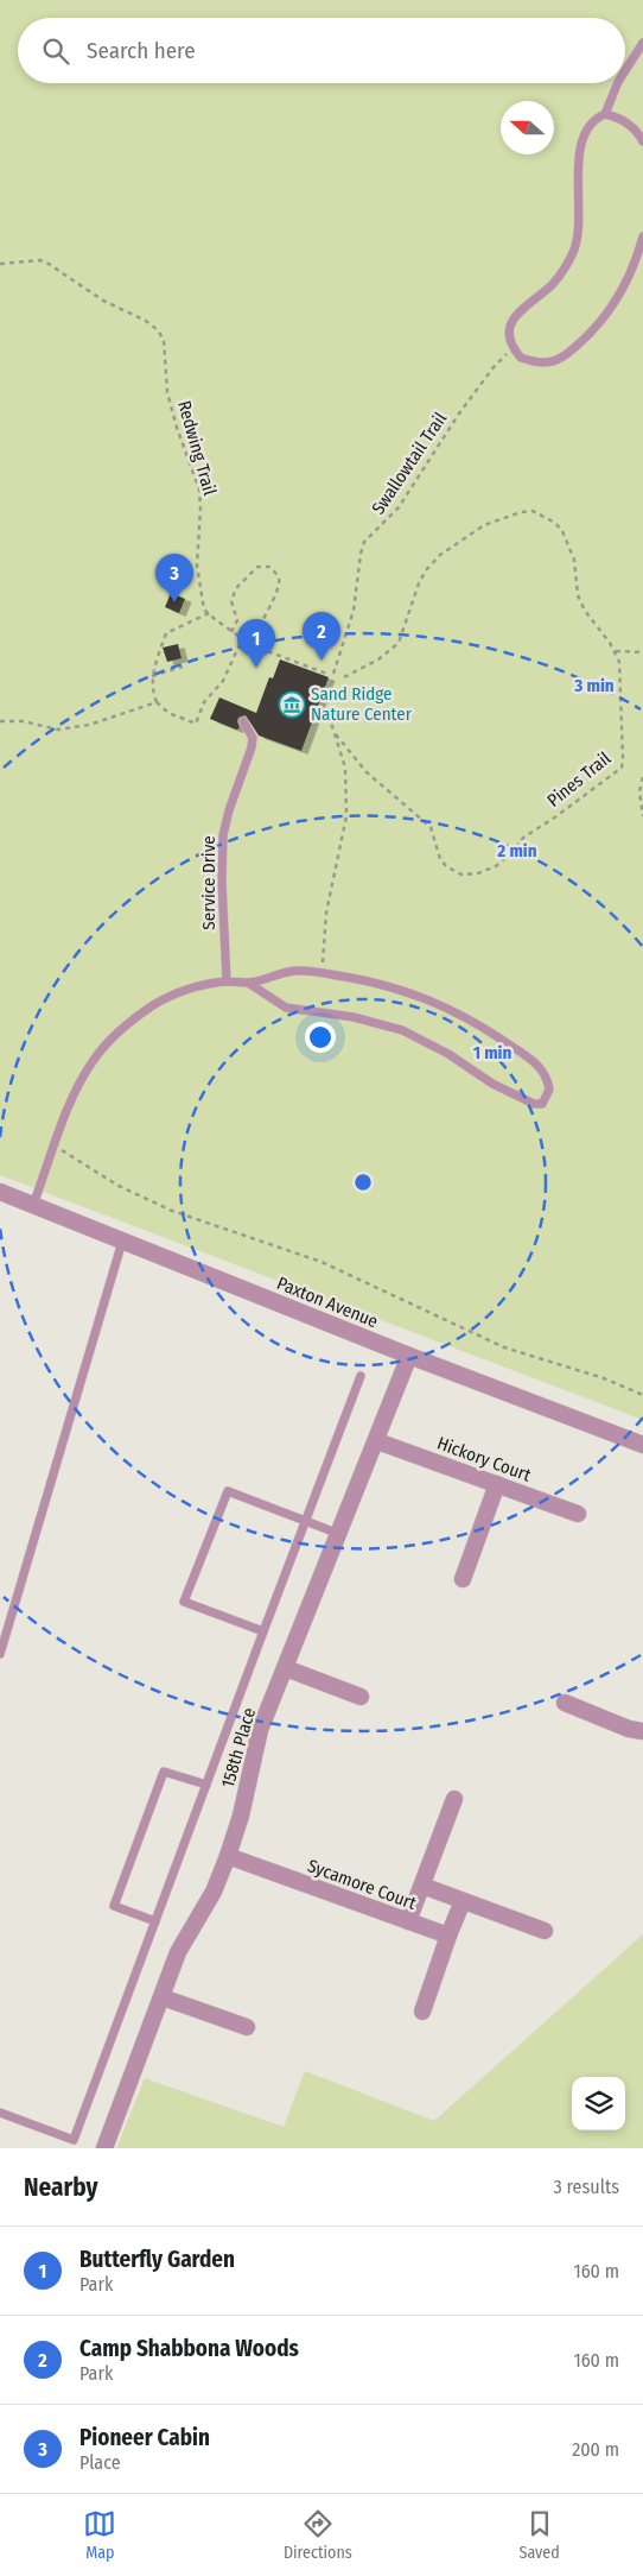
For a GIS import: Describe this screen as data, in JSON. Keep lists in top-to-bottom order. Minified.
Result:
{"streets":{"street":["Paxton Avenue","Hickory Court","158th Place","Sycamore Court"],"lane":["Service Drive"],"path":["Redwing Trail","Swallowtail Trail","Pines Trail"]},"crossings":[["Paxton Avenue","158th Place"],["Hickory Court","158th Place"],["158th Place","Sycamore Court"]],"places":{"museum":["Sand Ridge Nature Center"]},"north":"left","page":{"search":"Search here","pins":["3","2","1"],"heading":["Nearby","3 results"],"list":[{"mark":"1","name":"Butterfly Garden","note":"Park","value":"160 m"},{"mark":"2","name":"Camp Shabbona Woods","note":"Park","value":"160 m"},{"mark":"3","name":"Pioneer Cabin","note":"Place","value":"200 m"}],"nav":["Map","Directions","Saved"]},"rings":["3 min","2 min","1 min"]}
